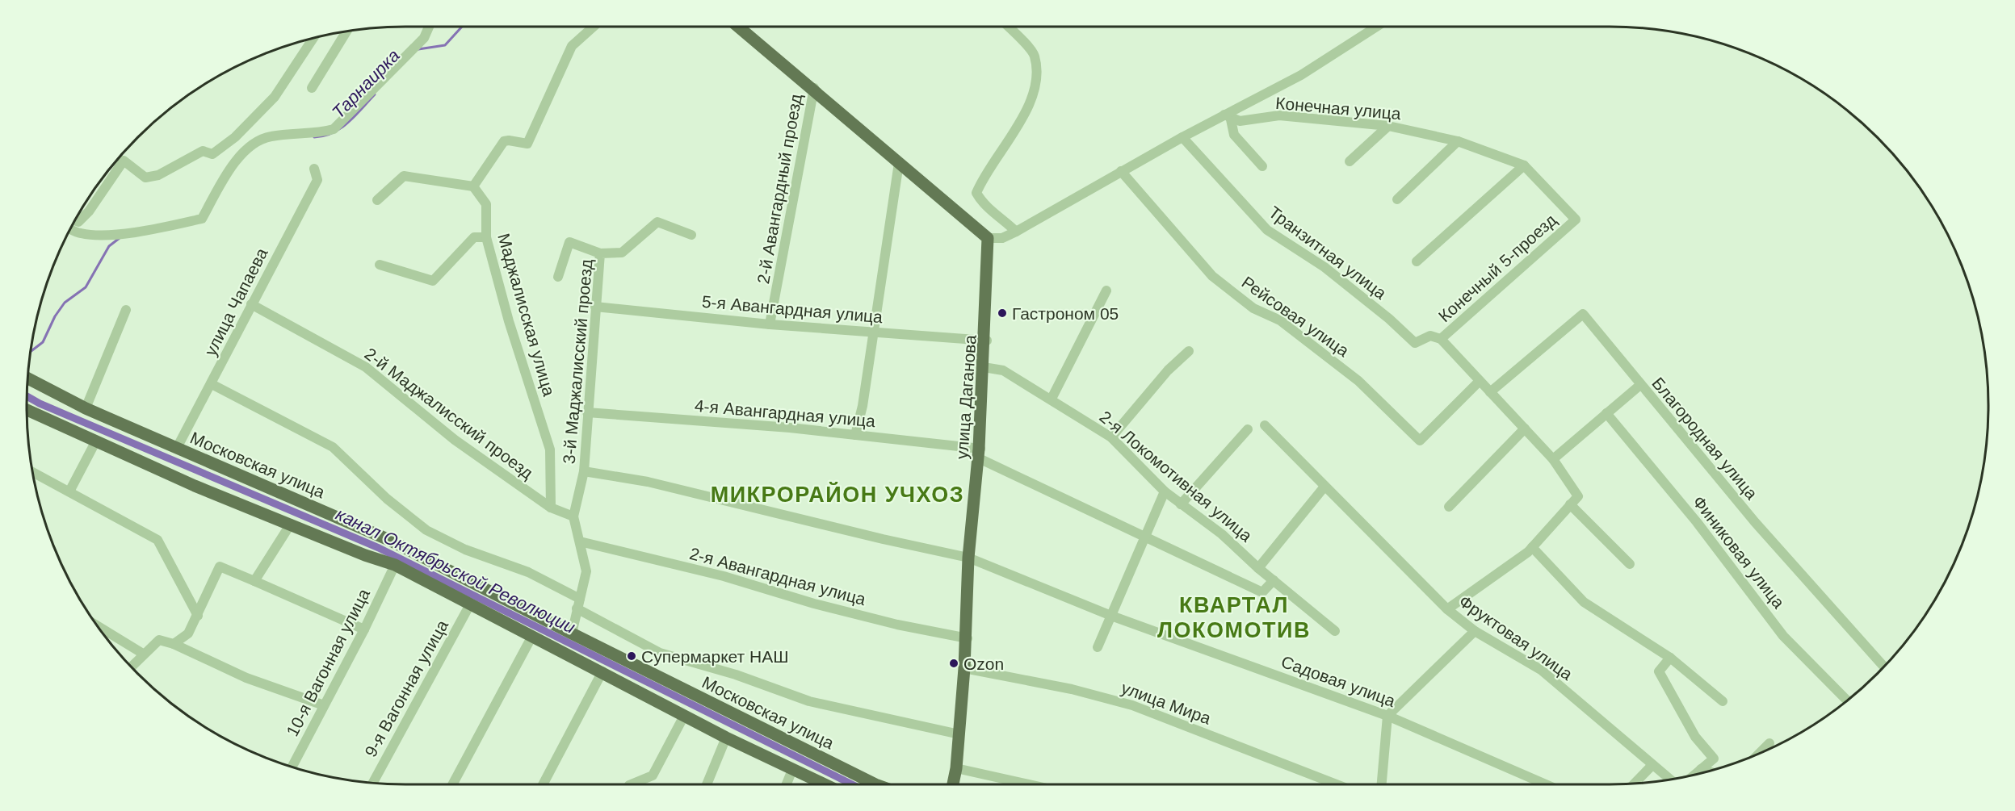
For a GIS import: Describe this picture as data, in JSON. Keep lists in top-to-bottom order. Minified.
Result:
{"streets":{"main road":["улица Даганова","Московская улица"],"street":["Конечная улица","2-й Авангардный проезд","Транзитная улица","Конечный 5-проезд","улица Чапаева","5-я Авангардная улица","Маджалисская улица","Рейсовая улица","3-й Маджалисский проезд","2-й Маджалисский проезд","4-я Авангардная улица","Благородная улица","2-я Локомотивная улица","Финиковая улица","2-я Авангардная улица","Фруктовая улица","10-я Вагонная улица","Садовая улица","9-я Вагонная улица","улица Мира"]},"crossings":[["Конечная улица","Транзитная улица"],["Конечная улица","Конечный 5-проезд"],["Конечная улица","Рейсовая улица"],["Конечная улица","улица Даганова"],["2-й Авангардный проезд","5-я Авангардная улица"],["Транзитная улица","Конечный 5-проезд"],["улица Чапаева","2-й Маджалисский проезд"],["улица Чапаева","Московская улица"],["5-я Авангардная улица","3-й Маджалисский проезд"],["5-я Авангардная улица","улица Даганова"],["Маджалисская улица","2-й Маджалисский проезд"],["3-й Маджалисский проезд","2-й Маджалисский проезд"],["3-й Маджалисский проезд","4-я Авангардная улица"],["3-й Маджалисский проезд","Садовая улица"],["улица Даганова","4-я Авангардная улица"],["улица Даганова","2-я Локомотивная улица"],["улица Даганова","2-я Авангардная улица"],["улица Даганова","Садовая улица"],["улица Даганова","улица Мира"],["4-я Авангардная улица","2-я Локомотивная улица"]],"districts":["МИКРОРАЙОН УЧХОЗ","КВАРТАЛ ЛОКОМОТИВ"],"water":["Тарнаирка","канал Октябрьской Революции"],"places":["Гастроном 05","Супермаркет НАШ","Ozon"]}
